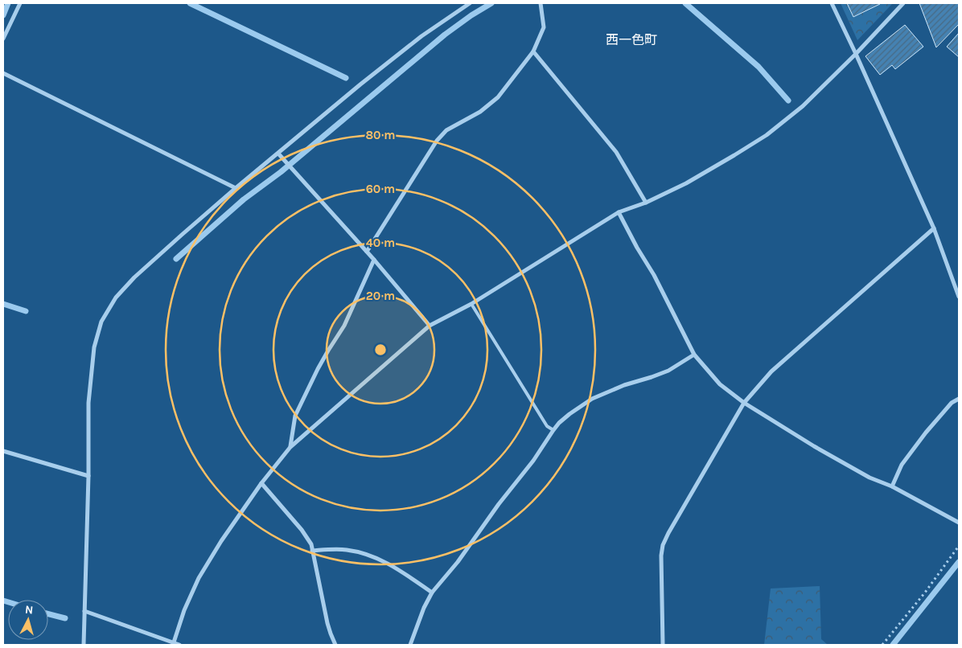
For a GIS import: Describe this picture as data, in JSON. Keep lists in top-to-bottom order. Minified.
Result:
{"districts":["西一色町"],"north":"top","rings":["80 m","60 m","40 m","20 m"]}
